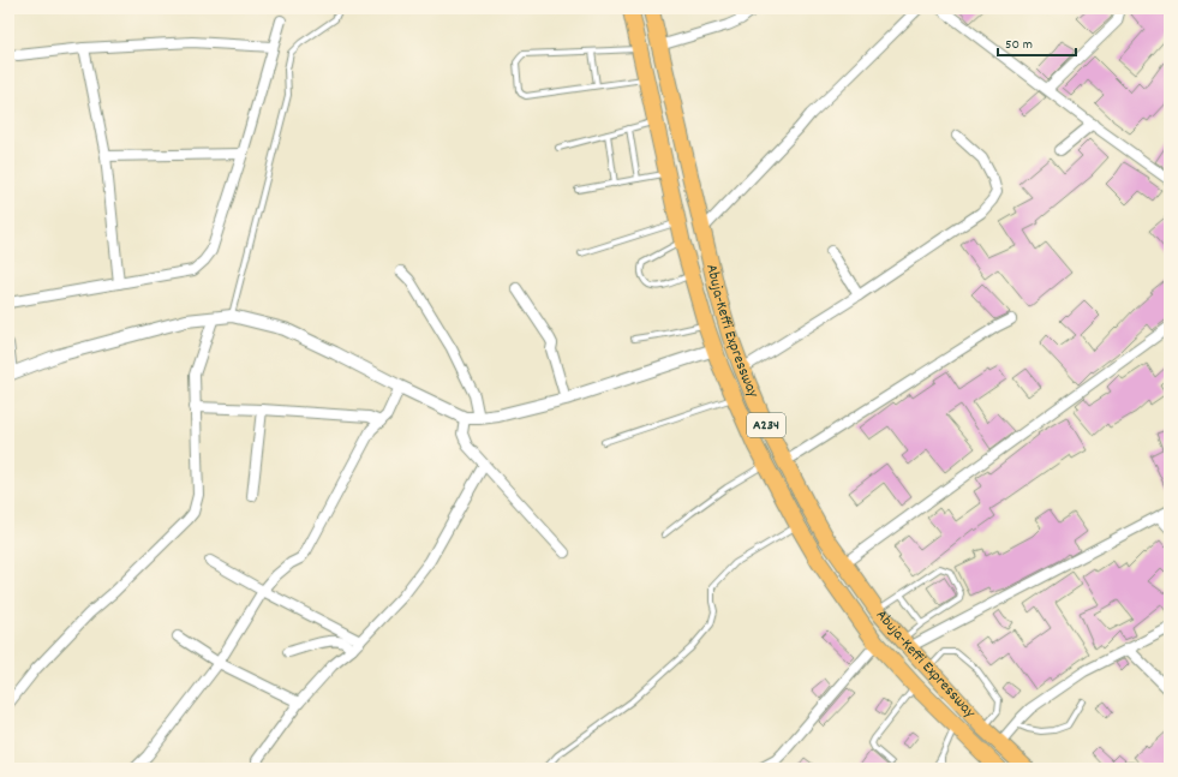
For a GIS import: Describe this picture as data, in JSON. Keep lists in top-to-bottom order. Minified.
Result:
{"streets":{"highway":["Abuja-Keffi Expressway","A234"]},"scale_bar":"50 m"}
